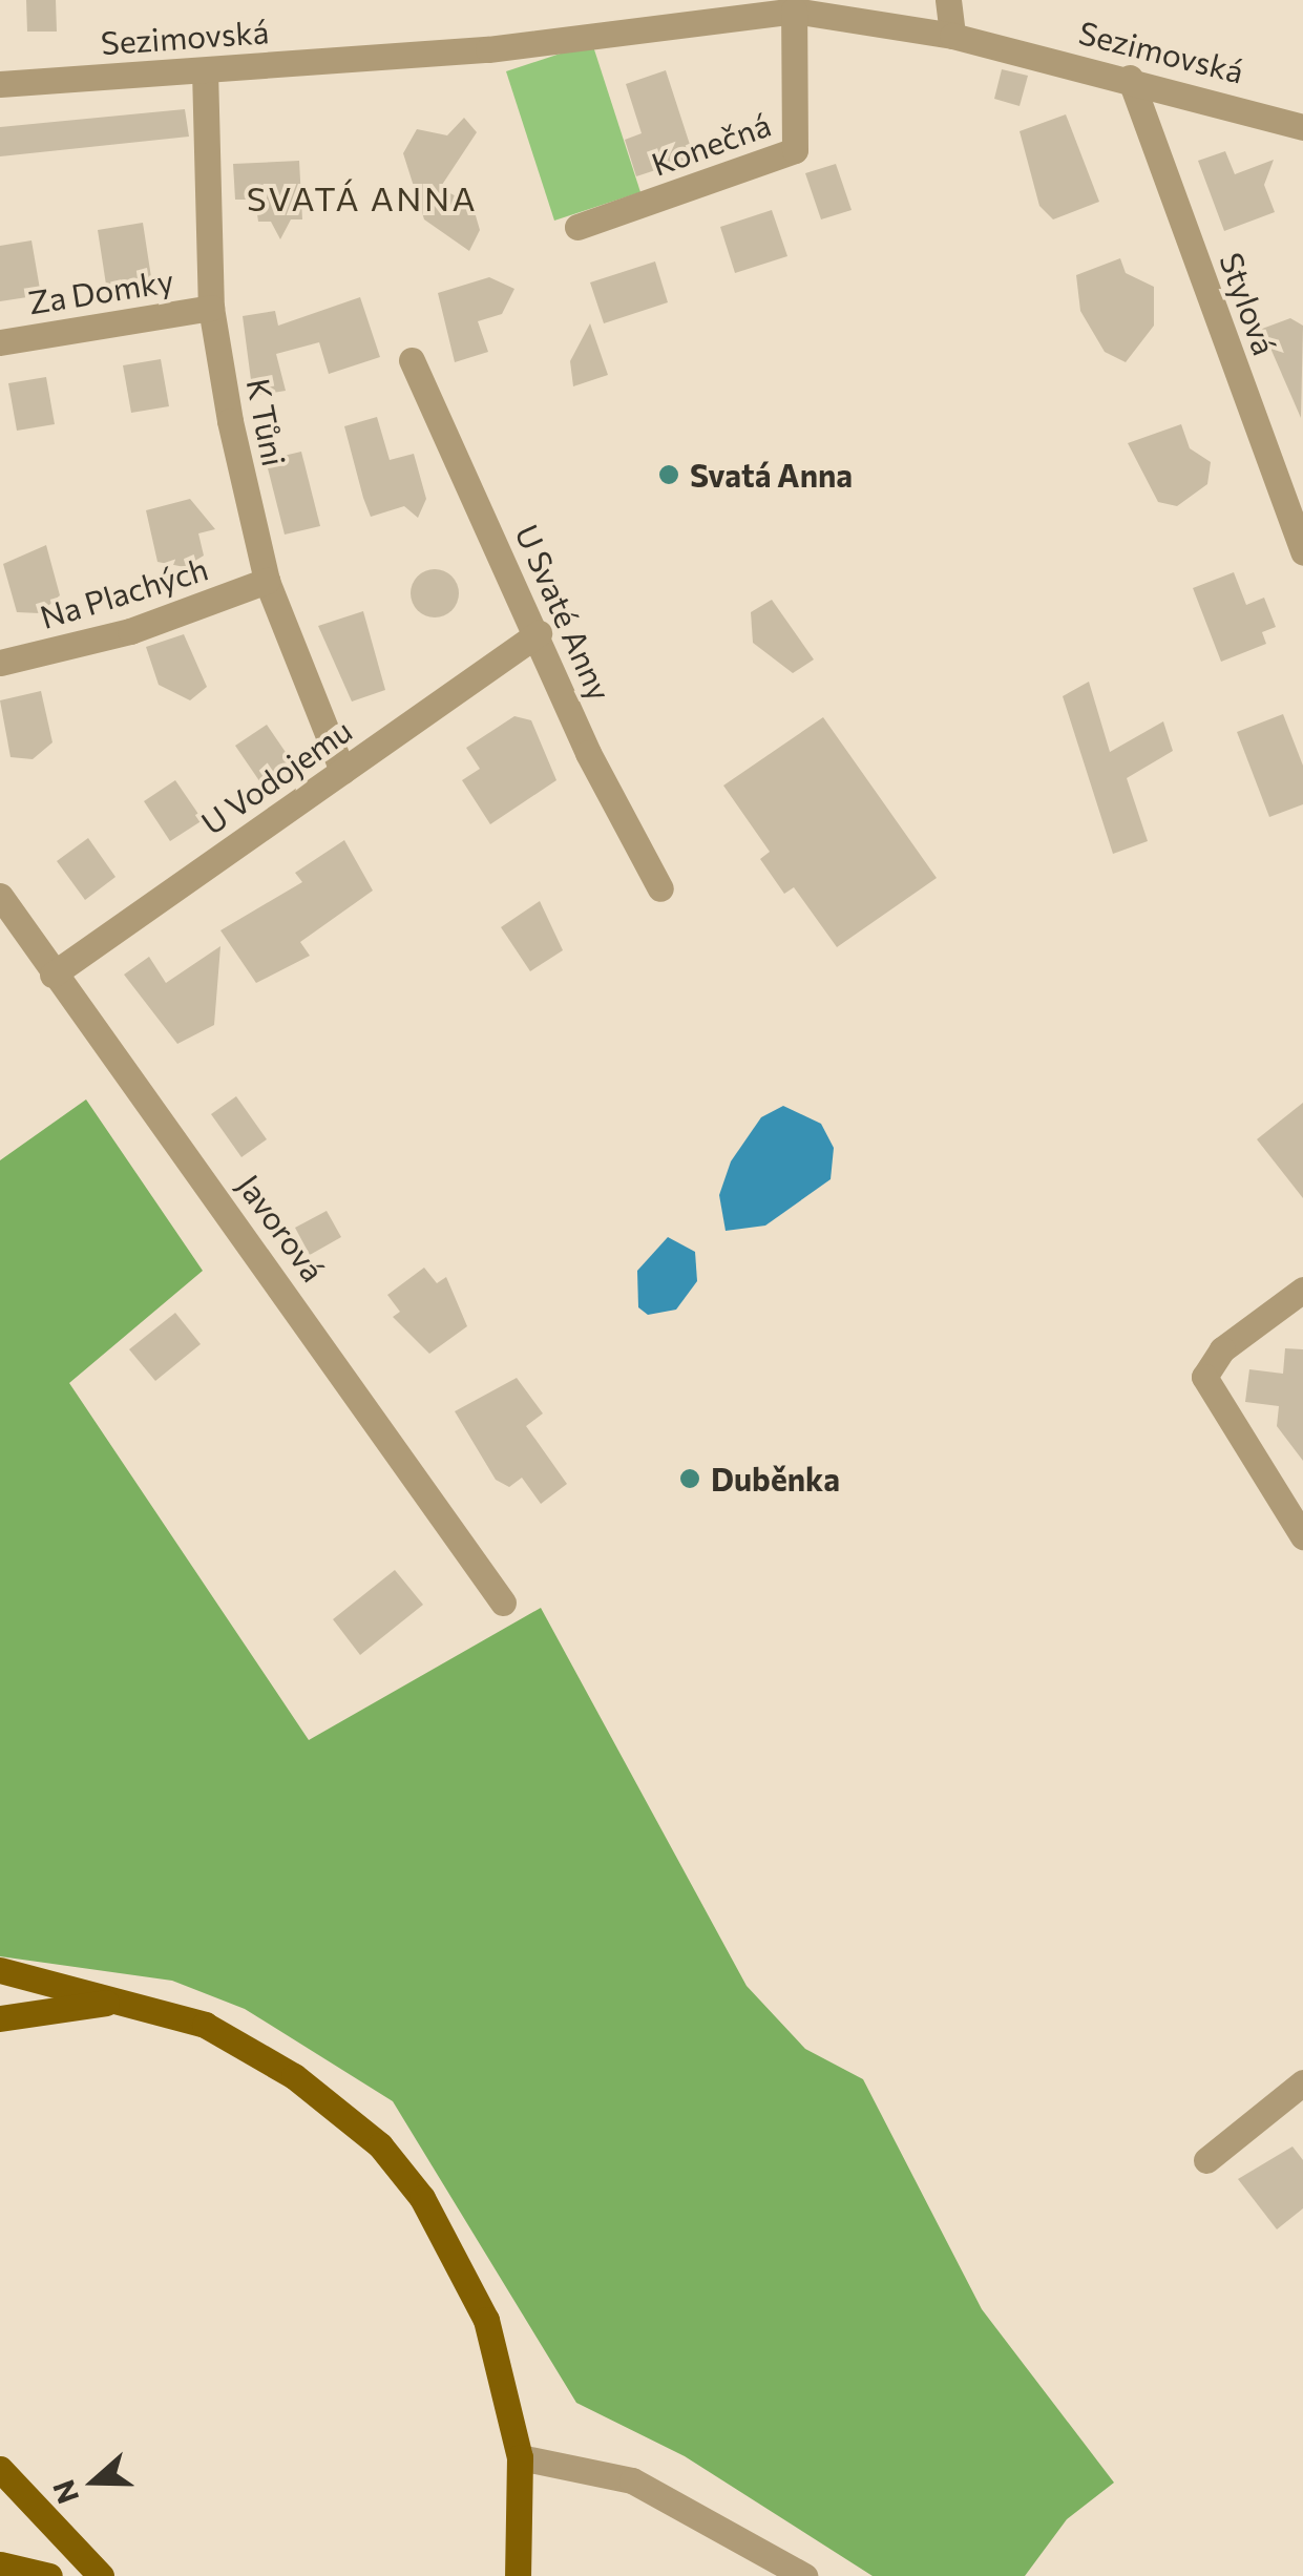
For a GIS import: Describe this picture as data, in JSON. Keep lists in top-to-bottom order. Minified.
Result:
{"streets":{"street":["Sezimovská","Konečná","Za Domky","Stylová","K Tůni","Na Plachých","U Svaté Anny","U Vodojemu","Javorová"]},"crossings":[["Sezimovská","Konečná"],["Sezimovská","Stylová"],["Sezimovská","K Tůni"],["Za Domky","K Tůni"],["K Tůni","Na Plachých"],["K Tůni","U Vodojemu"],["U Svaté Anny","U Vodojemu"],["U Vodojemu","Javorová"]],"districts":["SVATÁ ANNA"],"places":["Svatá Anna","Duběnka"],"north":"left"}
